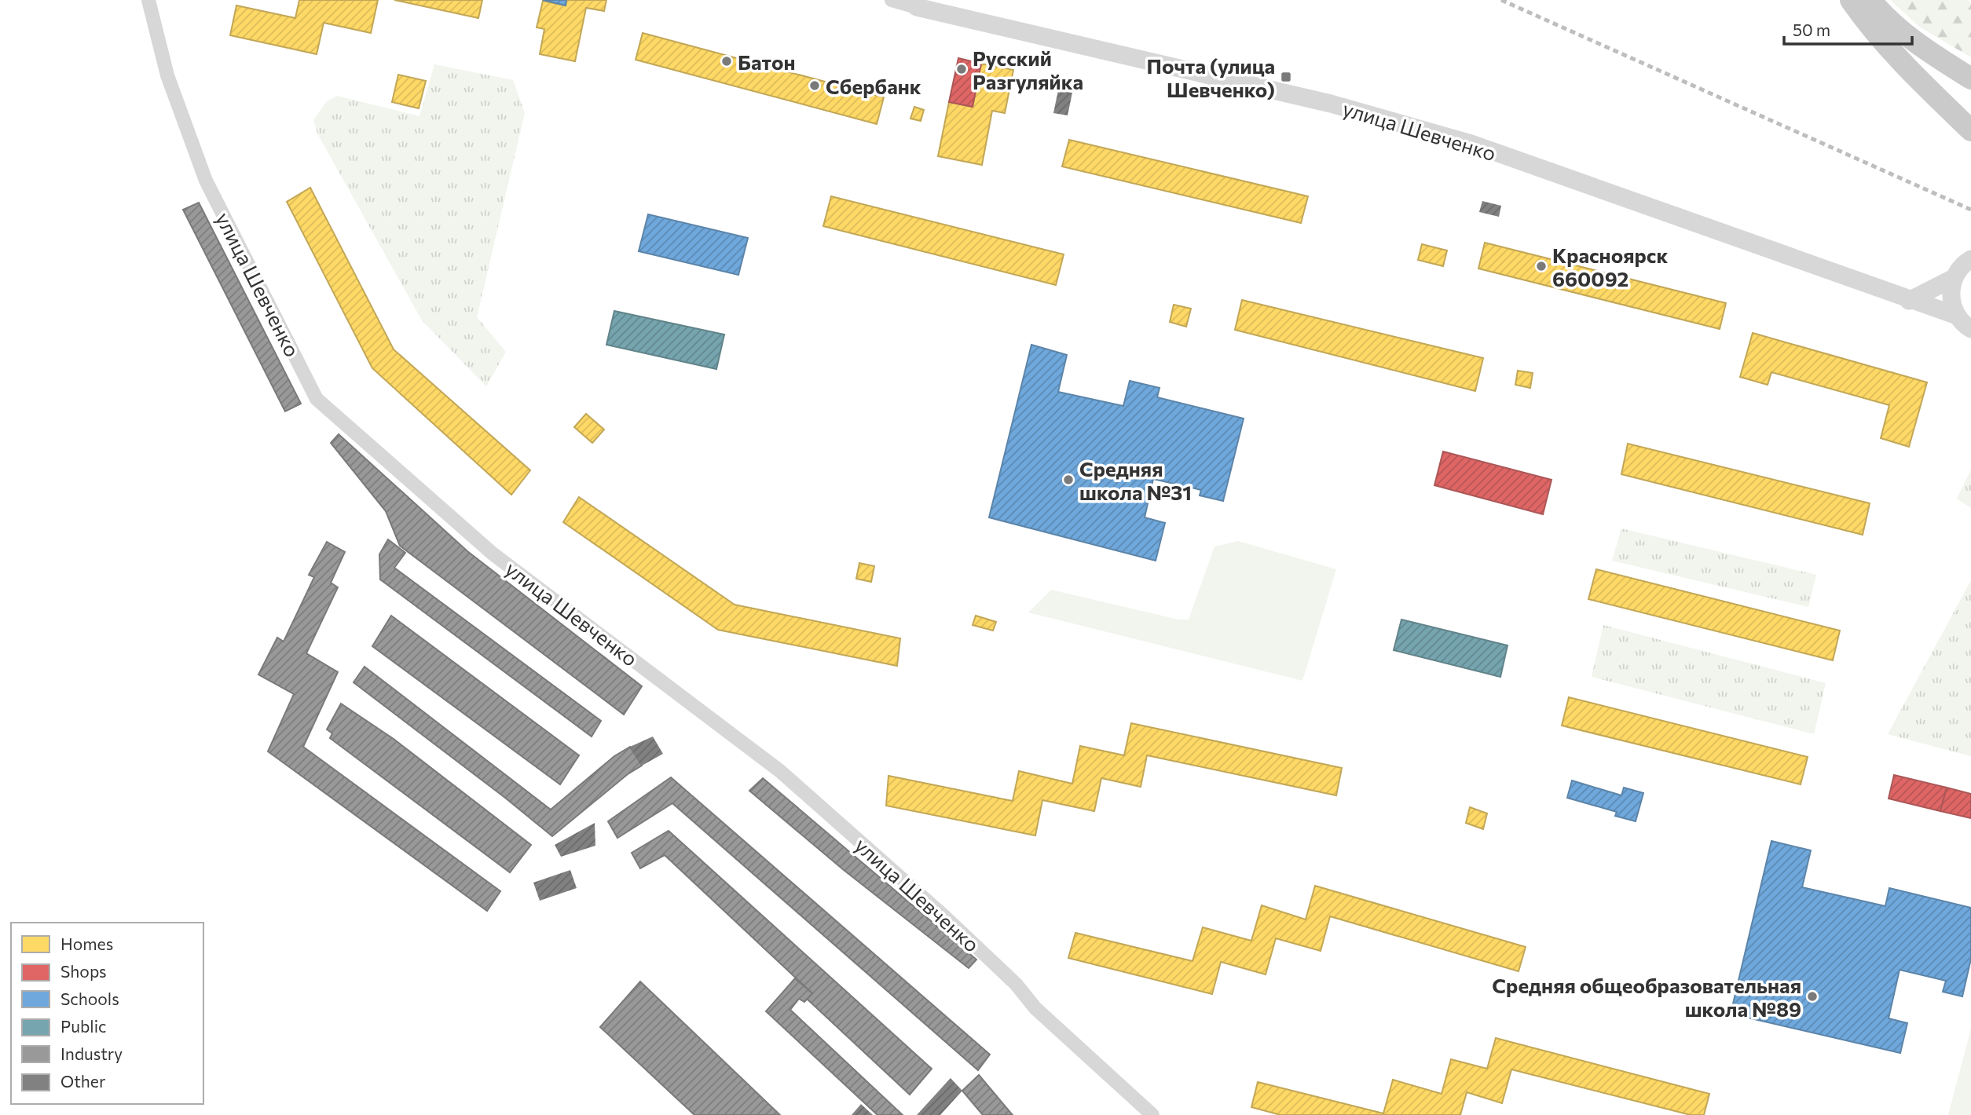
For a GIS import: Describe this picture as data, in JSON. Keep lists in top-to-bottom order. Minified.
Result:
{"streets":{"street":["улица Шевченко"]},"places":{"other":["Батон","Русский Разгуляйка","Сбербанк","Красноярск 660092","Средняя школа №31","Средняя общеобразовательная школа №89"],"transit":["Почта (улица Шевченко)"]},"legend":["Homes","Shops","Schools","Public","Industry","Other"],"scale_bar":"50 m"}
